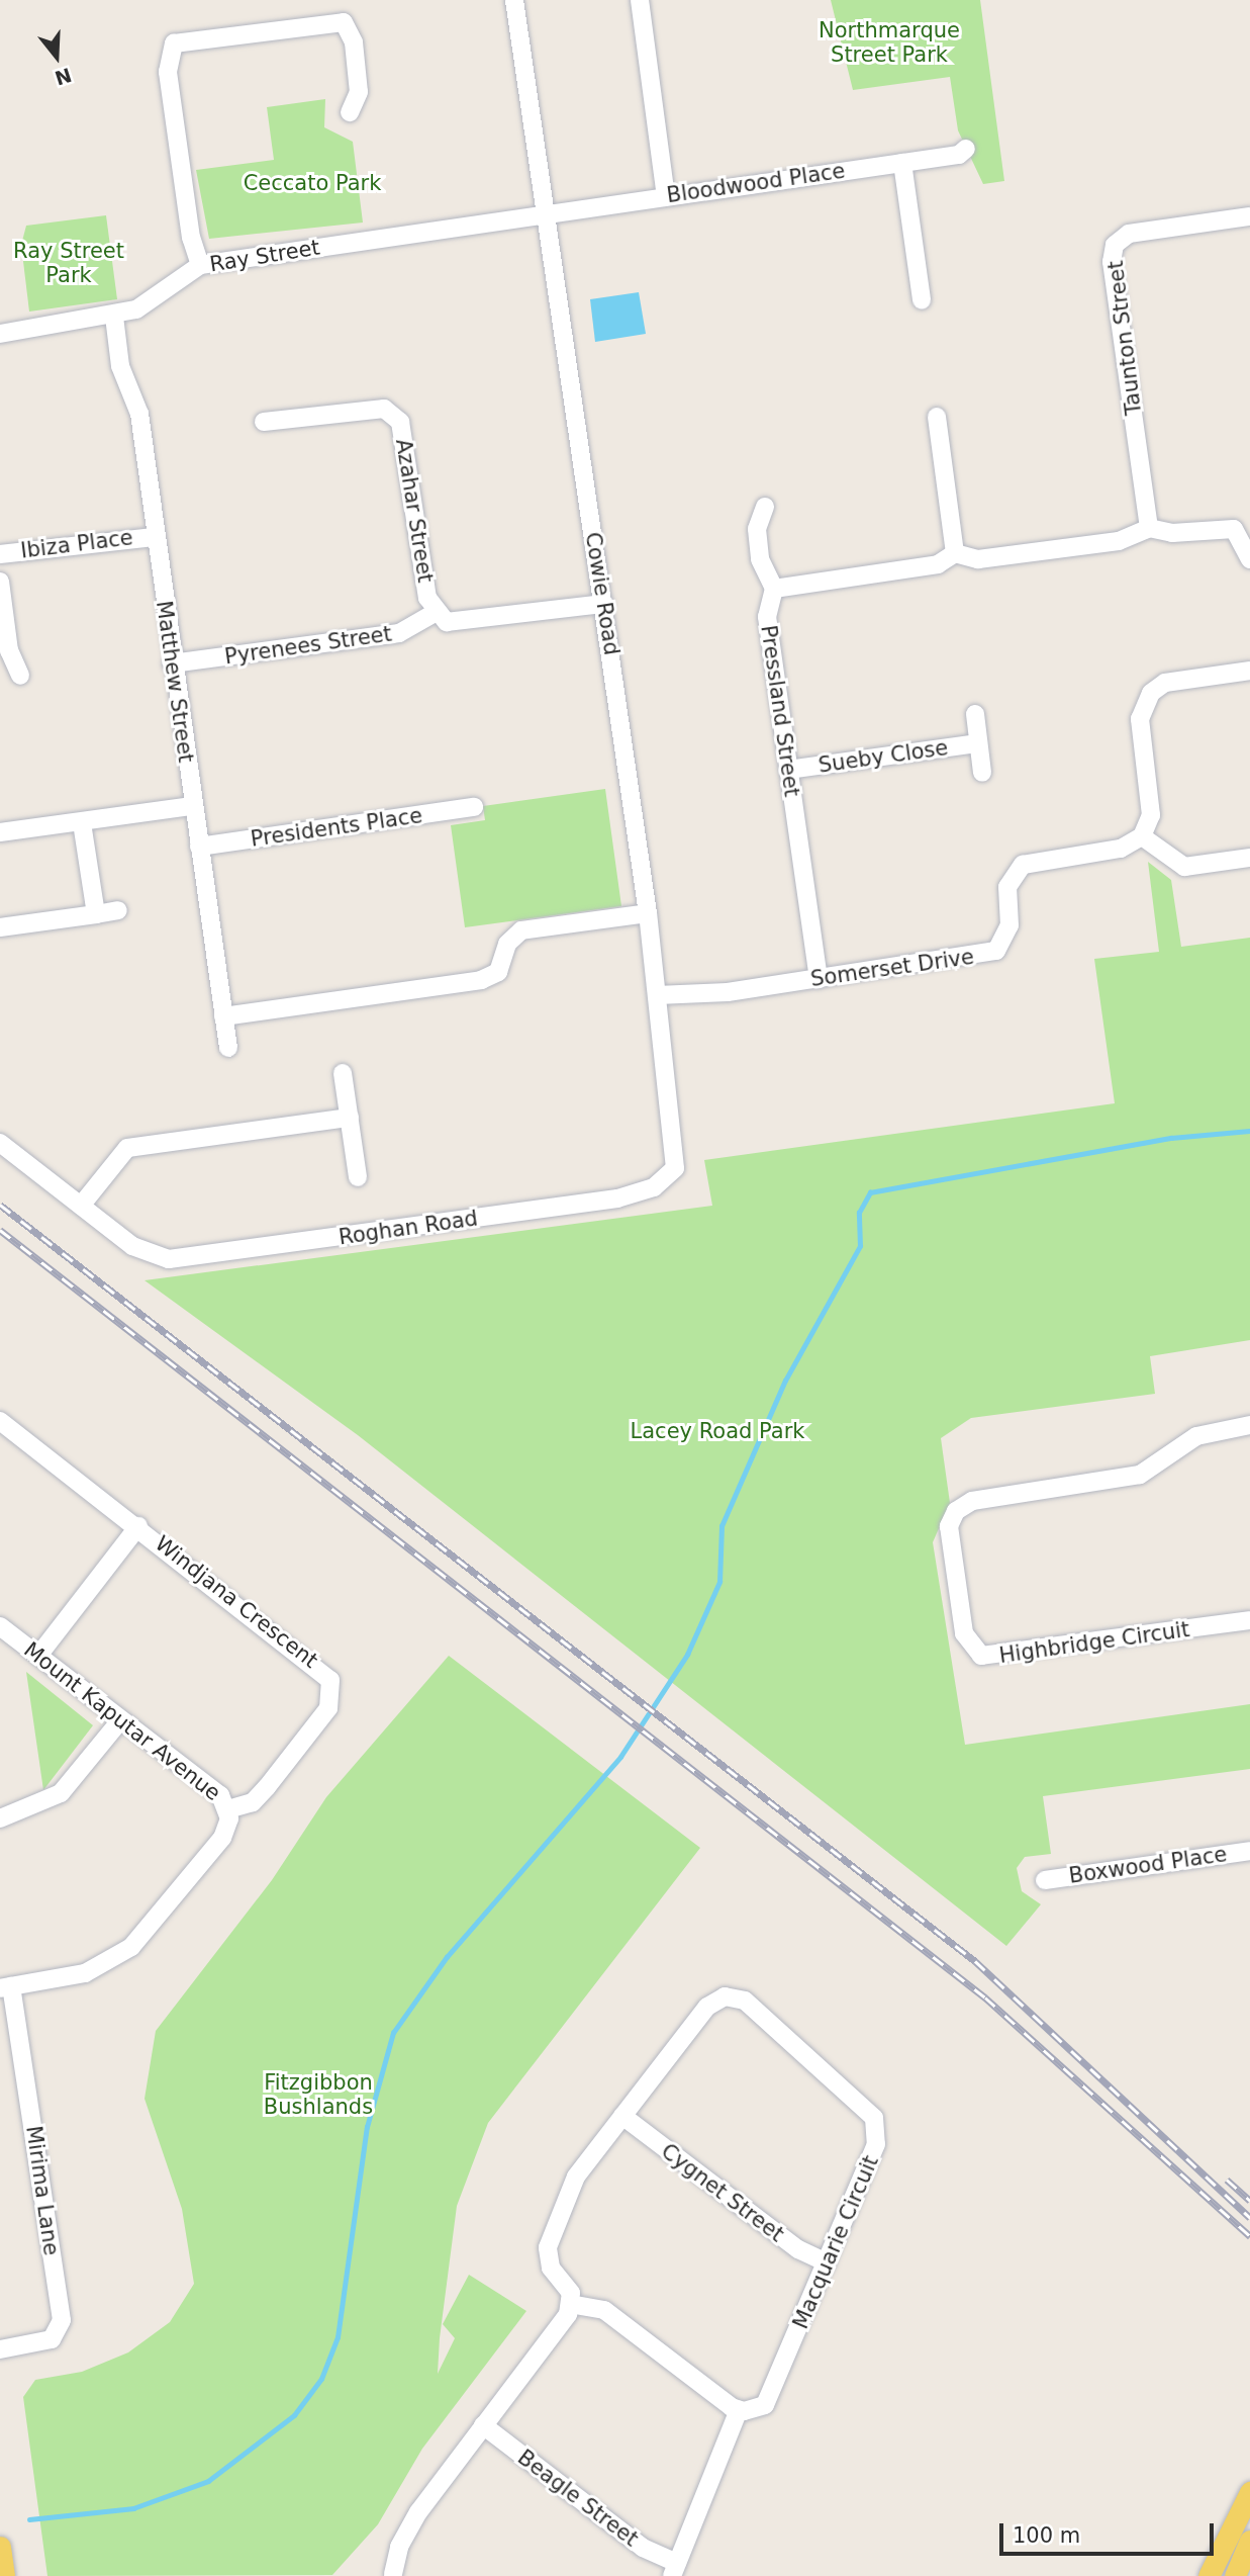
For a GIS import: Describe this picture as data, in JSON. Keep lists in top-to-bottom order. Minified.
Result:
{"streets":{"street":["Bloodwood Place","Ray Street","Taunton Street","Azahar Street","Ibiza Place","Cowie Road","Pyrenees Street","Matthew Street","Pressland Street","Sueby Close","Presidents Place","Somerset Drive","Roghan Road","Windjana Crescent","Highbridge Circuit","Mount Kaputar Avenue","Boxwood Place","Mirima Lane","Cygnet Street","Macquarie Circuit","Beagle Street"]},"crossings":[["Bloodwood Place","Ray Street"],["Bloodwood Place","Cowie Road"],["Ray Street","Cowie Road"],["Ray Street","Matthew Street"],["Azahar Street","Pyrenees Street"],["Ibiza Place","Matthew Street"],["Cowie Road","Somerset Drive"],["Cowie Road","Roghan Road"],["Pyrenees Street","Matthew Street"],["Matthew Street","Presidents Place"],["Pressland Street","Sueby Close"],["Pressland Street","Somerset Drive"],["Windjana Crescent","Mount Kaputar Avenue"],["Mount Kaputar Avenue","Mirima Lane"],["Cygnet Street","Macquarie Circuit"]],"parks":["Northmarque Street Park","Ceccato Park","Ray Street Park","Lacey Road Park","Fitzgibbon Bushlands"],"scale_bar":"100 m","north":"bottom"}
